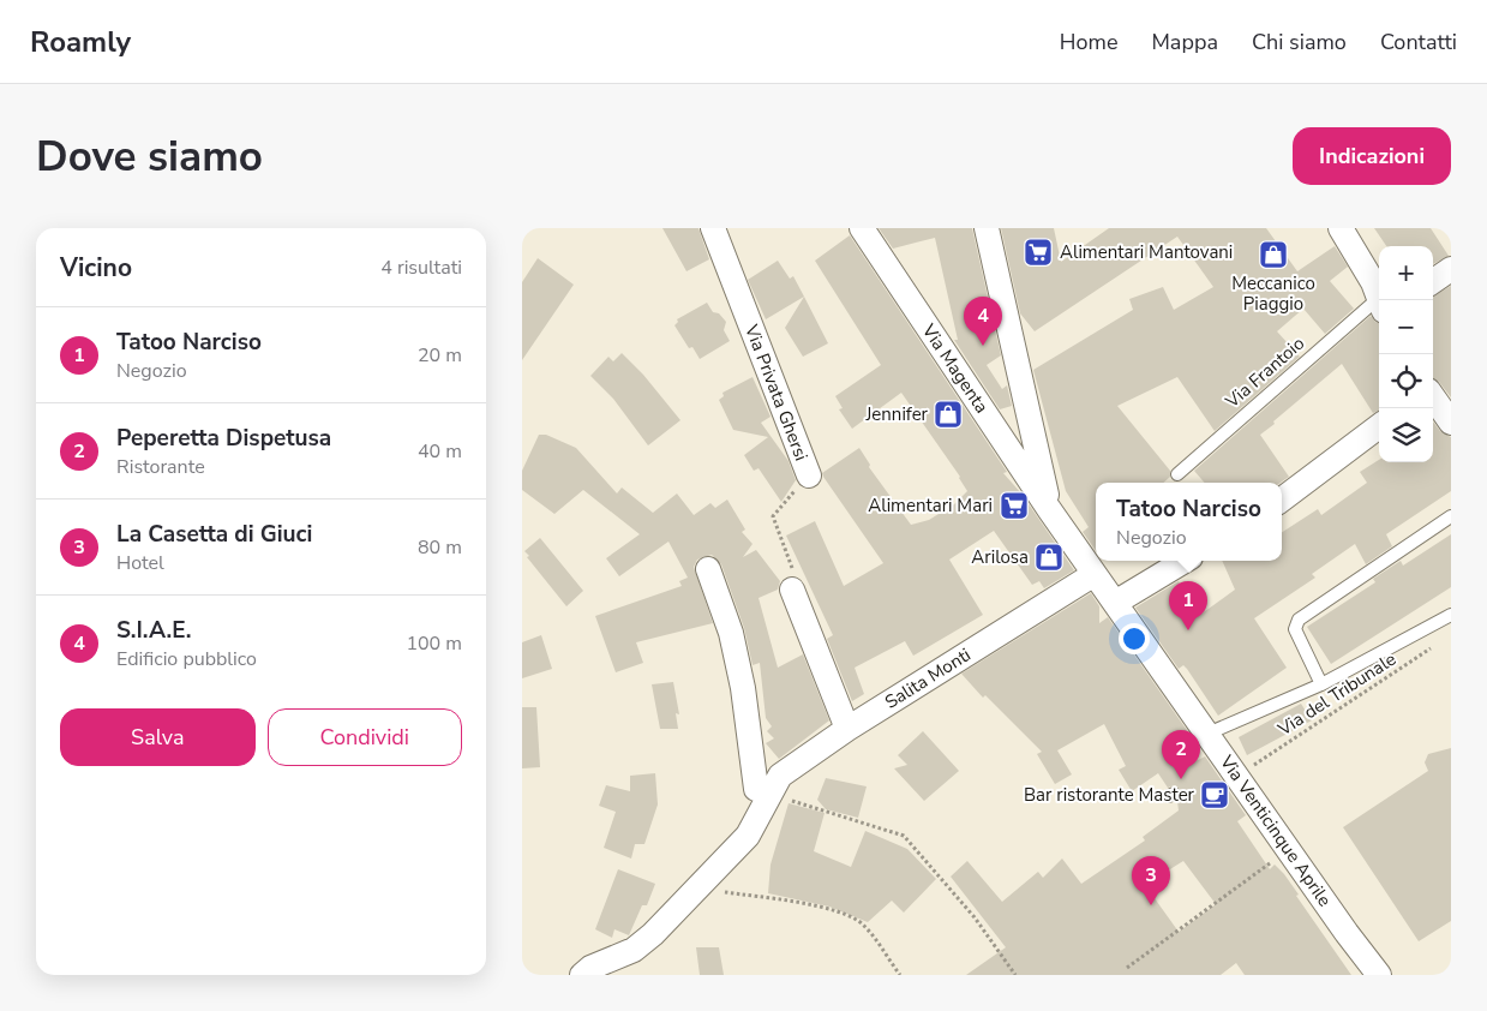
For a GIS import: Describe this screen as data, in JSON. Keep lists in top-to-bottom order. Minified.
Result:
{"streets":{"street":["Via Magenta","Via Privata Ghersi","Salita Monti","Via Venticinque Aprile"],"lane":["Via Frantoio"],"path":["Via del Tribunale"]},"crossings":[["Via Magenta","Via Venticinque Aprile"],["Salita Monti","Via Venticinque Aprile"],["Via del Tribunale","Via Venticinque Aprile"]],"places":{"supermarket":["Alimentari Mantovani","Alimentari Mari"],"shop":["Meccanico Piaggio","Jennifer","Arilosa"],"cafe":["Bar ristorante Master"]},"page":{"header":"Roamly","nav":["Home","Mappa","Chi siamo","Contatti"],"buttons":["Indicazioni",["Salva","Condividi"]],"title":"Dove siamo","heading":["Vicino","4 risultati"],"map_buttons":["+","−"],"pins":["4","1","2","3"],"list":[{"mark":"1","name":"Tatoo Narciso","note":"Negozio","value":"20 m"},{"mark":"2","name":"Peperetta Dispetusa","note":"Ristorante","value":"40 m"},{"mark":"3","name":"La Casetta di Giuci","note":"Hotel","value":"80 m"},{"mark":"4","name":"S.I.A.E.","note":"Edificio pubblico","value":"100 m"}],"popup":["Tatoo Narciso","Negozio"]}}
